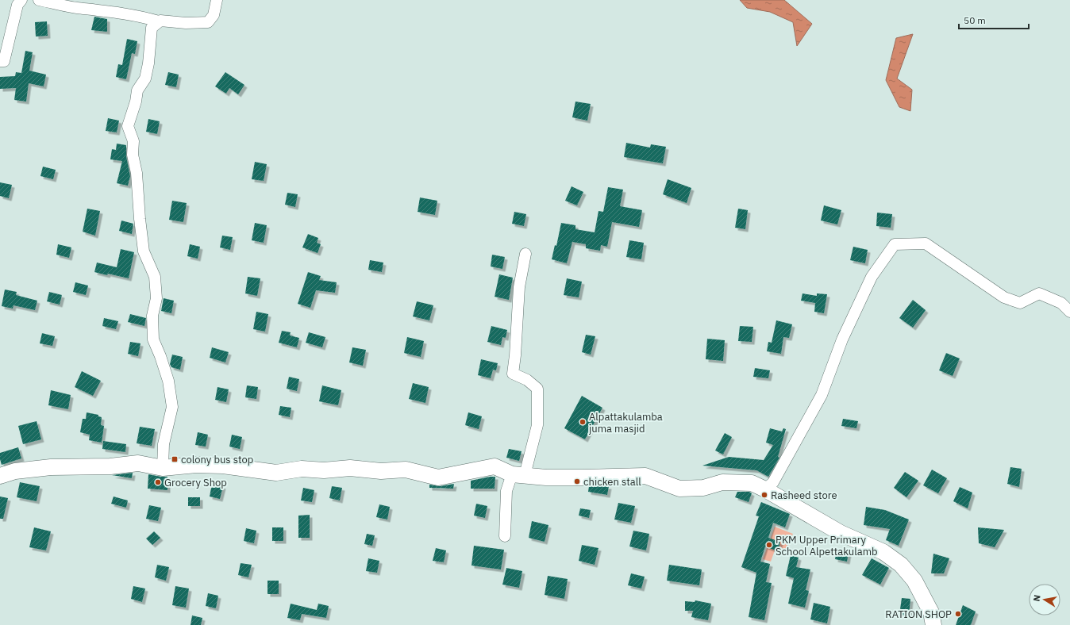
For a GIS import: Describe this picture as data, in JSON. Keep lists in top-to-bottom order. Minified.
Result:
{"places":{"other":["Alpattakulamba juma masjid","chicken stall","Grocery Shop","Rasheed store","PKM Upper Primary School Alpettakulamb","RATION SHOP"],"transit":["colony bus stop"]},"scale_bar":"50 m","north":"left"}
